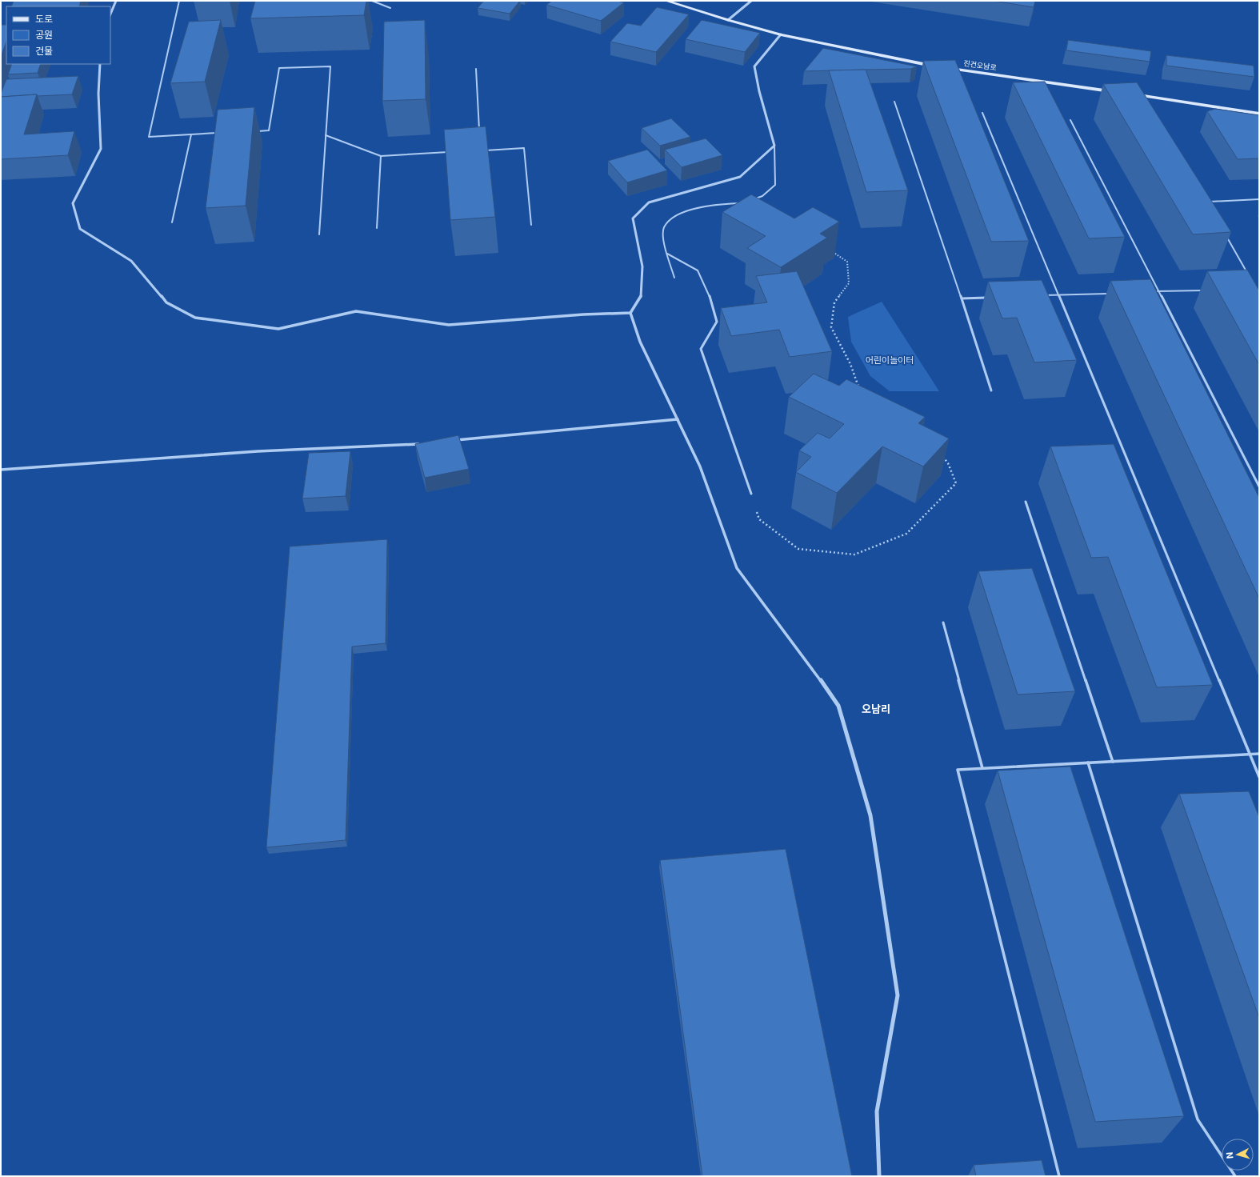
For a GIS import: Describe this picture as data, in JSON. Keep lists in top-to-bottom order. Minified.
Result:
{"streets":{"main road":["진건오남로"]},"districts":["오남리"],"parks":["어린이놀이터"],"legend":["도로","공원","건물"],"north":"left"}
